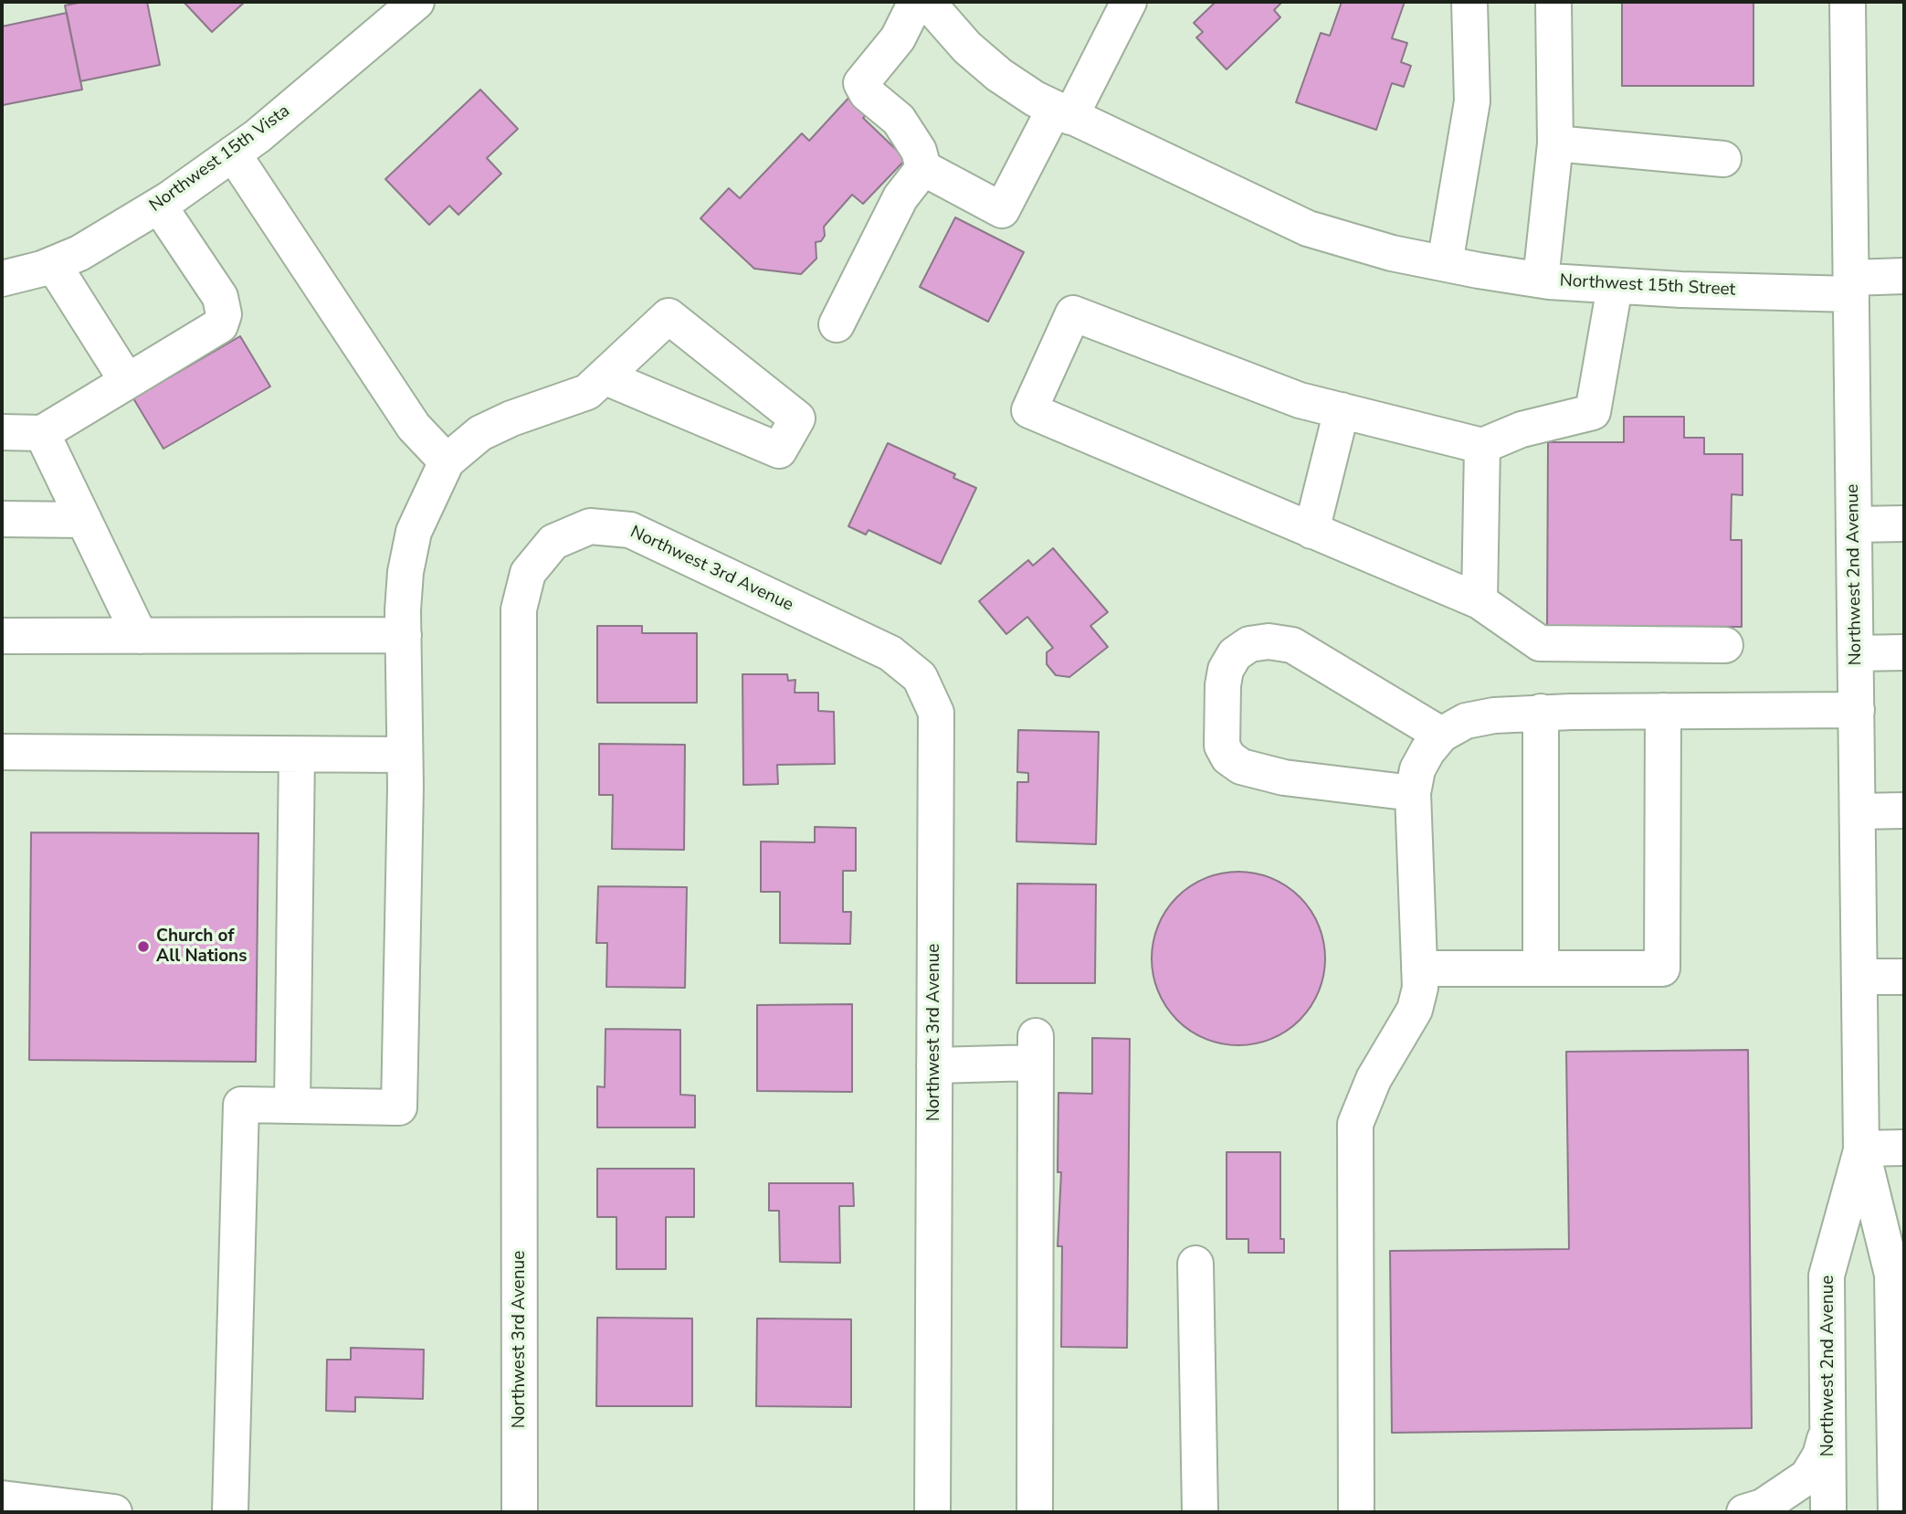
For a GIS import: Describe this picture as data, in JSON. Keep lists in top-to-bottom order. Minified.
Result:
{"streets":{"street":["Northwest 15th Vista","Northwest 15th Street","Northwest 3rd Avenue","Northwest 2nd Avenue"]},"crossings":[["Northwest 15th Street","Northwest 2nd Avenue"]],"places":["Church of All Nations"]}
